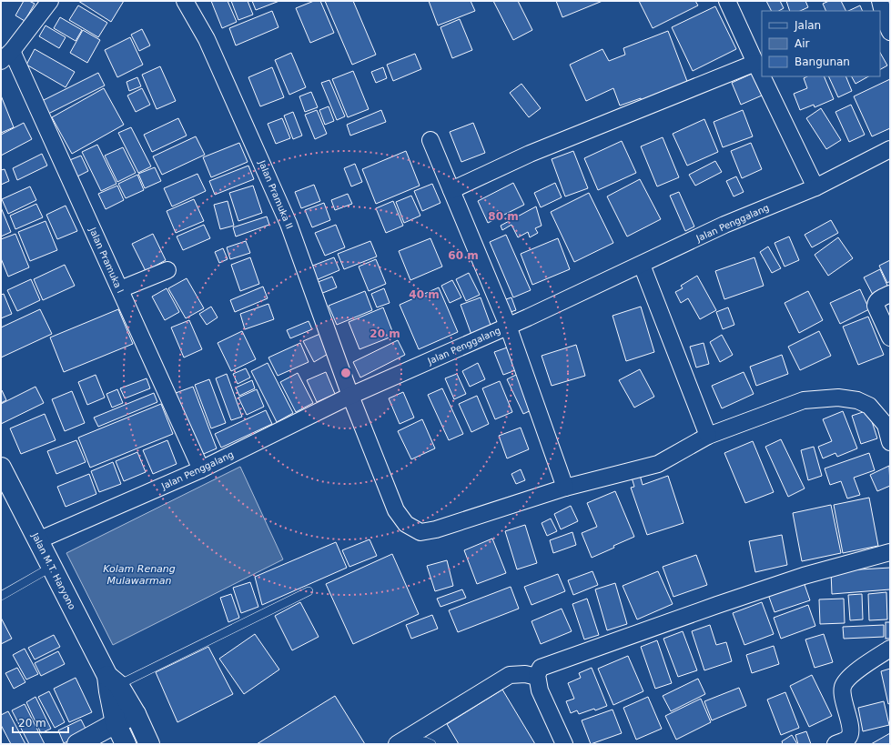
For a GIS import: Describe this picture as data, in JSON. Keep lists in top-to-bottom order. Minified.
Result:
{"streets":{"main road":["Jalan M.T. Haryono"],"street":["Jalan Pramuka II","Jalan Penggalang","Jalan Pramuka I"]},"crossings":[["Jalan Pramuka II","Jalan Penggalang"],["Jalan Penggalang","Jalan Pramuka I"],["Jalan Penggalang","Jalan M.T. Haryono"]],"water":["Kolam Renang Mulawarman"],"legend":["Jalan","Air","Bangunan"],"scale_bar":"20 m","rings":["80 m","60 m","40 m","20 m"]}
